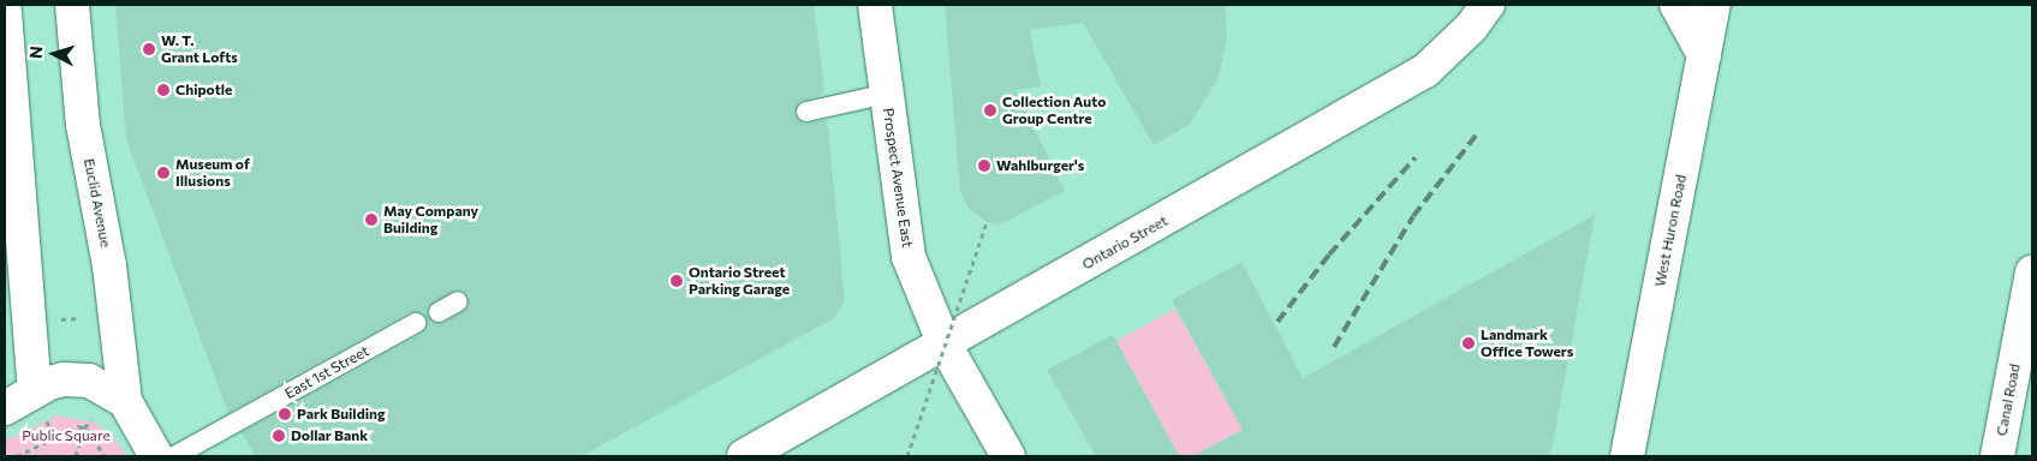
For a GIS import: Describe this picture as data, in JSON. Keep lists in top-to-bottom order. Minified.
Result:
{"streets":{"main road":["Prospect Avenue East","Euclid Avenue","West Huron Road","Ontario Street","Canal Road"],"lane":["East 1st Street"]},"crossings":[["Prospect Avenue East","Ontario Street"]],"parks":["Public Square"],"places":["W. T. Grant Lofts","Chipotle","Collection Auto Group Centre","Wahlburger's","Museum of Illusions","May Company Building","Ontario Street Parking Garage","Landmark Office Towers","Park Building","Dollar Bank"],"north":"left"}
